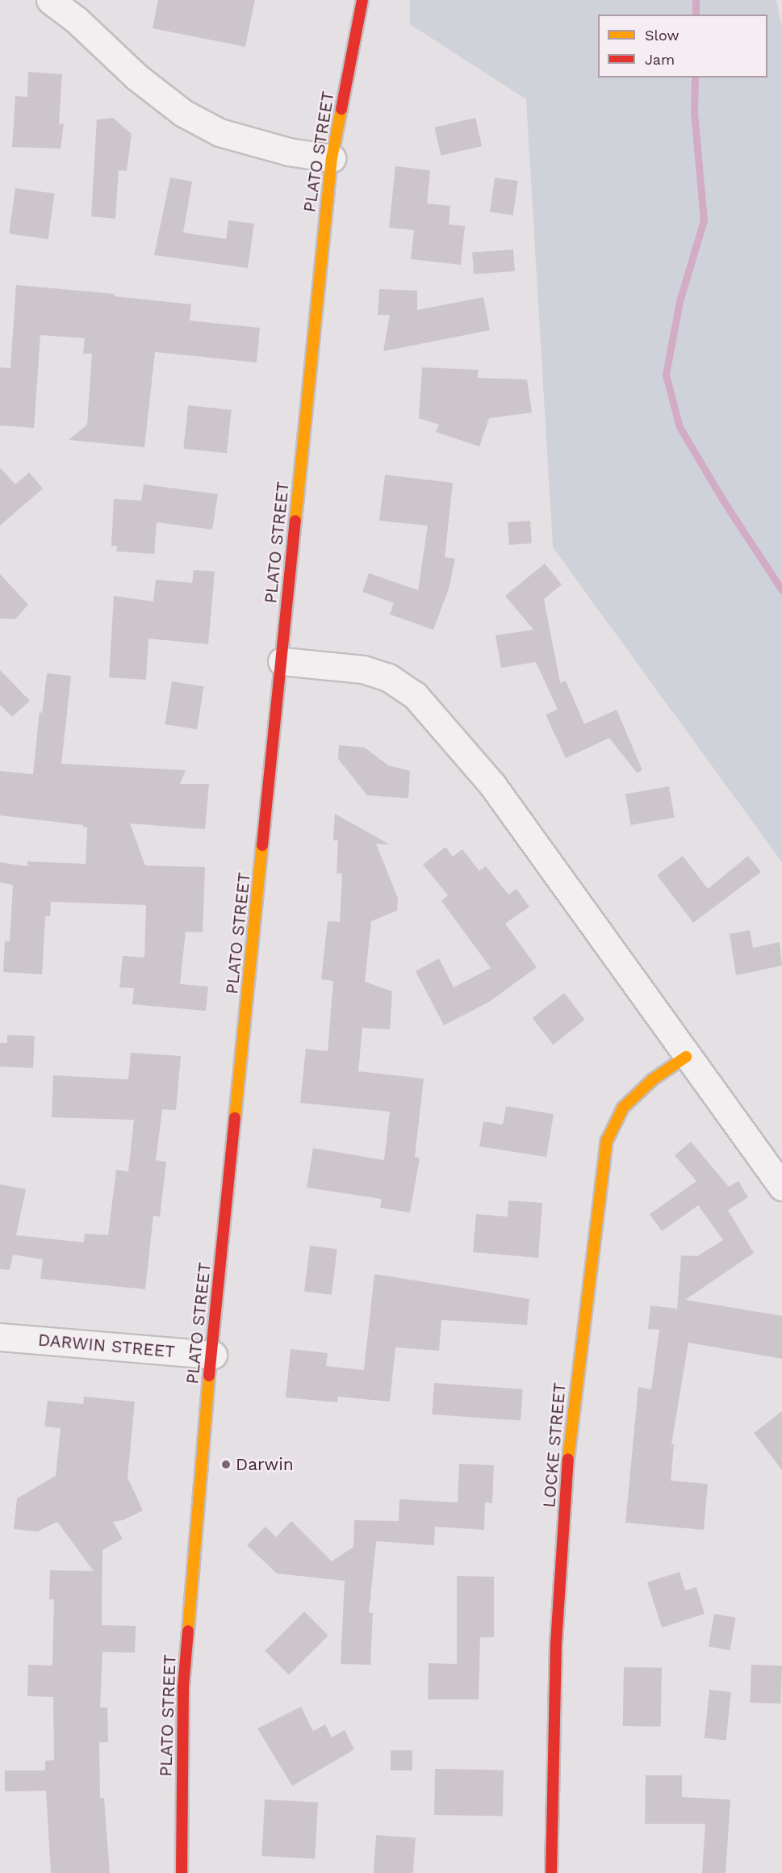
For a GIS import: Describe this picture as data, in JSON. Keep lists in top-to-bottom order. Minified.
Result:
{"streets":{"street":["PLATO STREET","DARWIN STREET","LOCKE STREET"]},"crossings":[["PLATO STREET","DARWIN STREET"]],"places":["Darwin"],"legend":["Slow","Jam"]}
